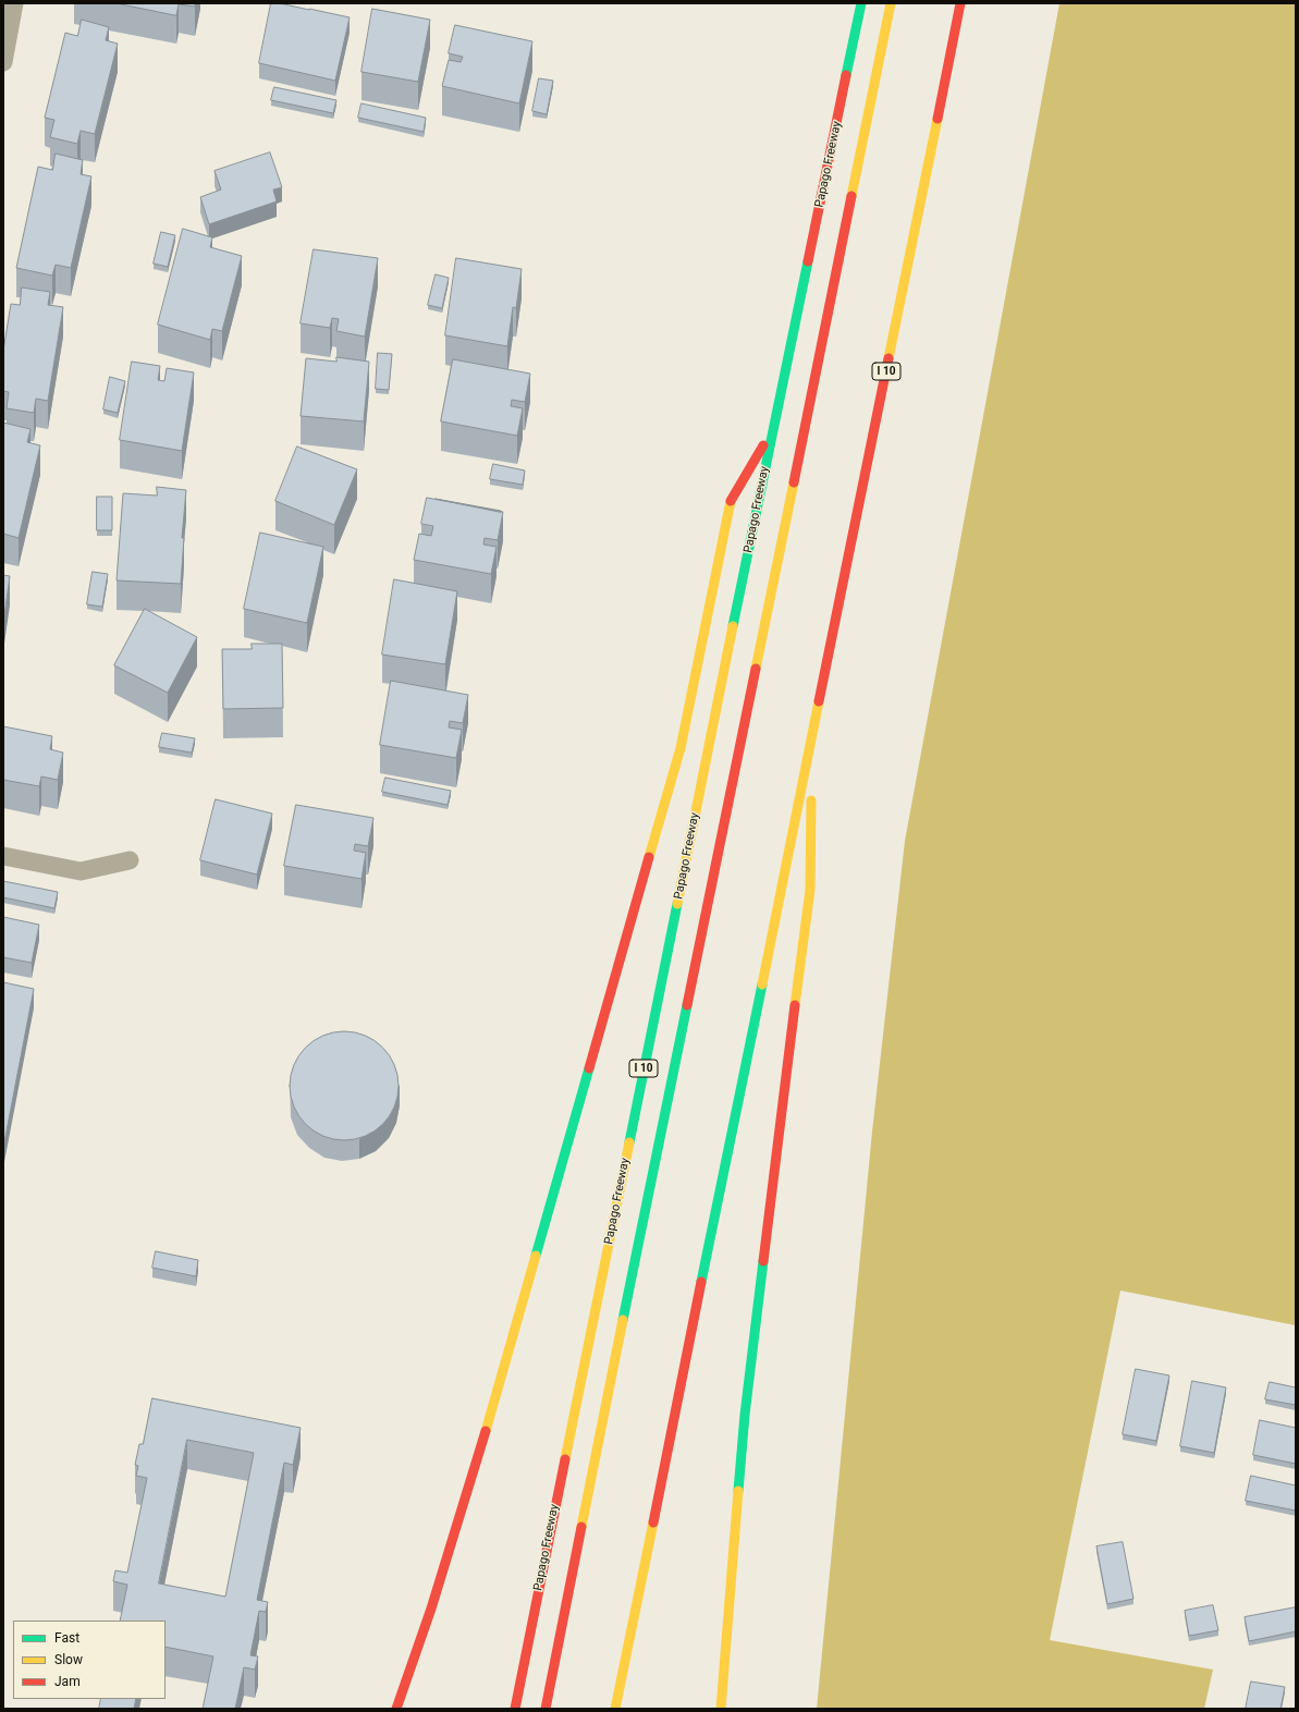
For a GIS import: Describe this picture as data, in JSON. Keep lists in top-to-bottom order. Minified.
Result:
{"streets":{"highway":["Papago Freeway","I 10"]},"legend":["Fast","Slow","Jam"]}
